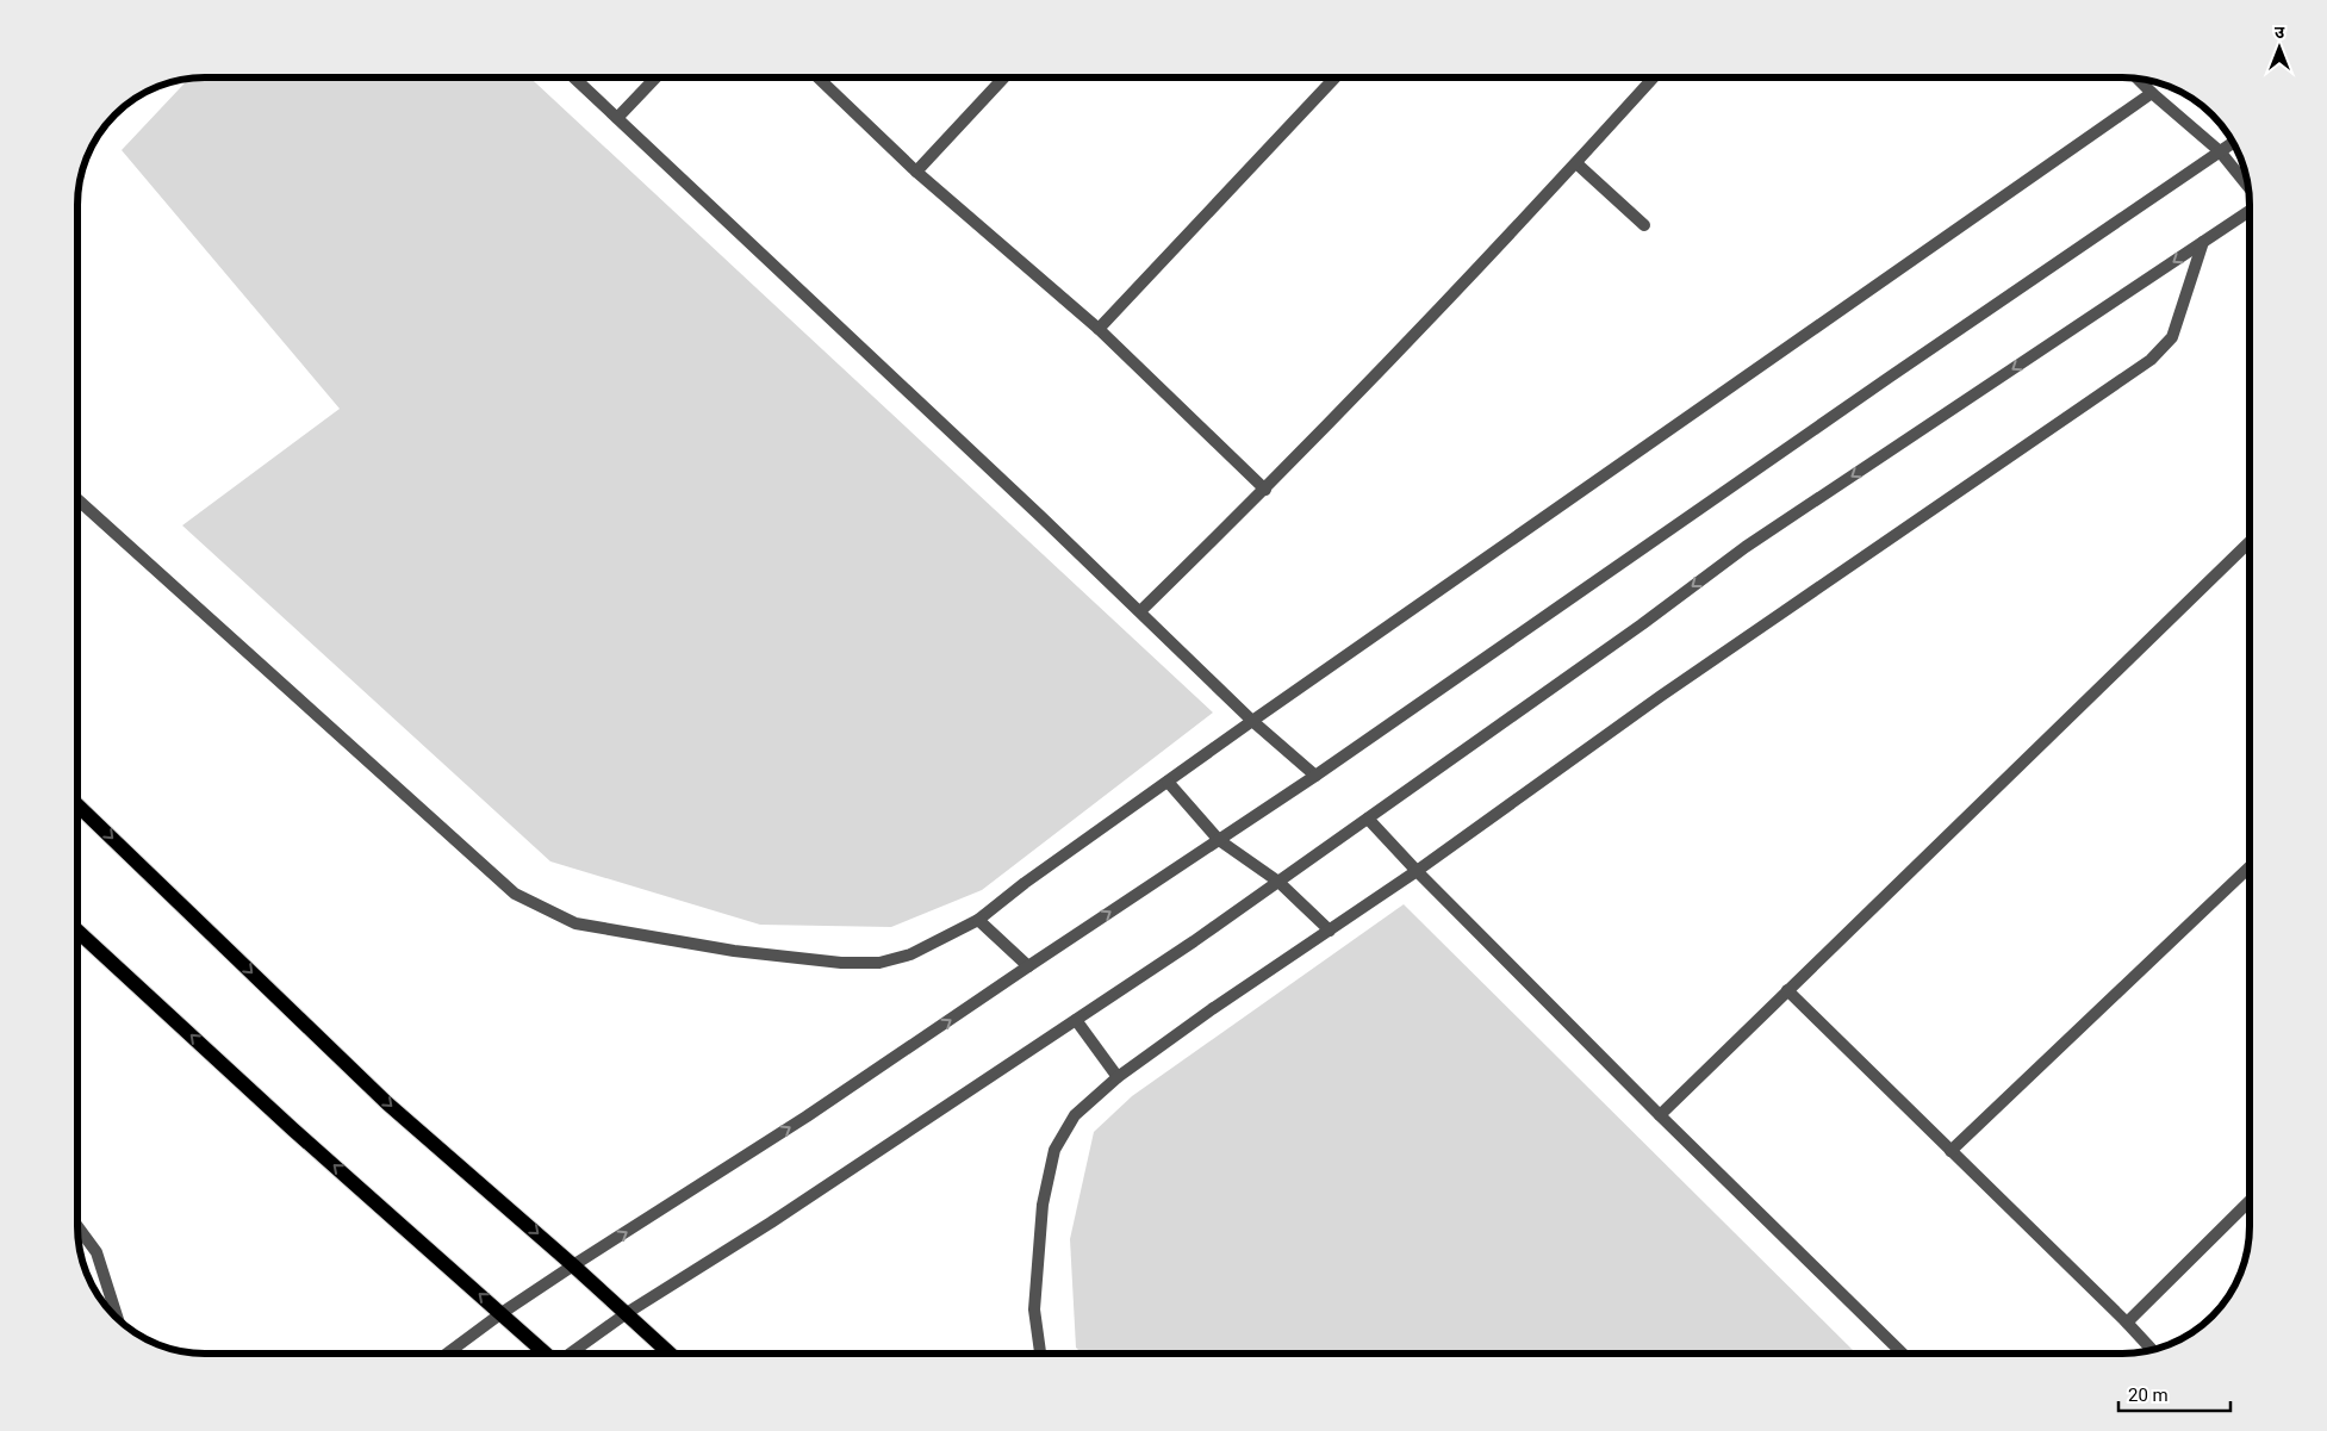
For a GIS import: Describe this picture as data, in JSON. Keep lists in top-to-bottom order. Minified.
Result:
{"scale_bar":"20 m","north":"top"}
